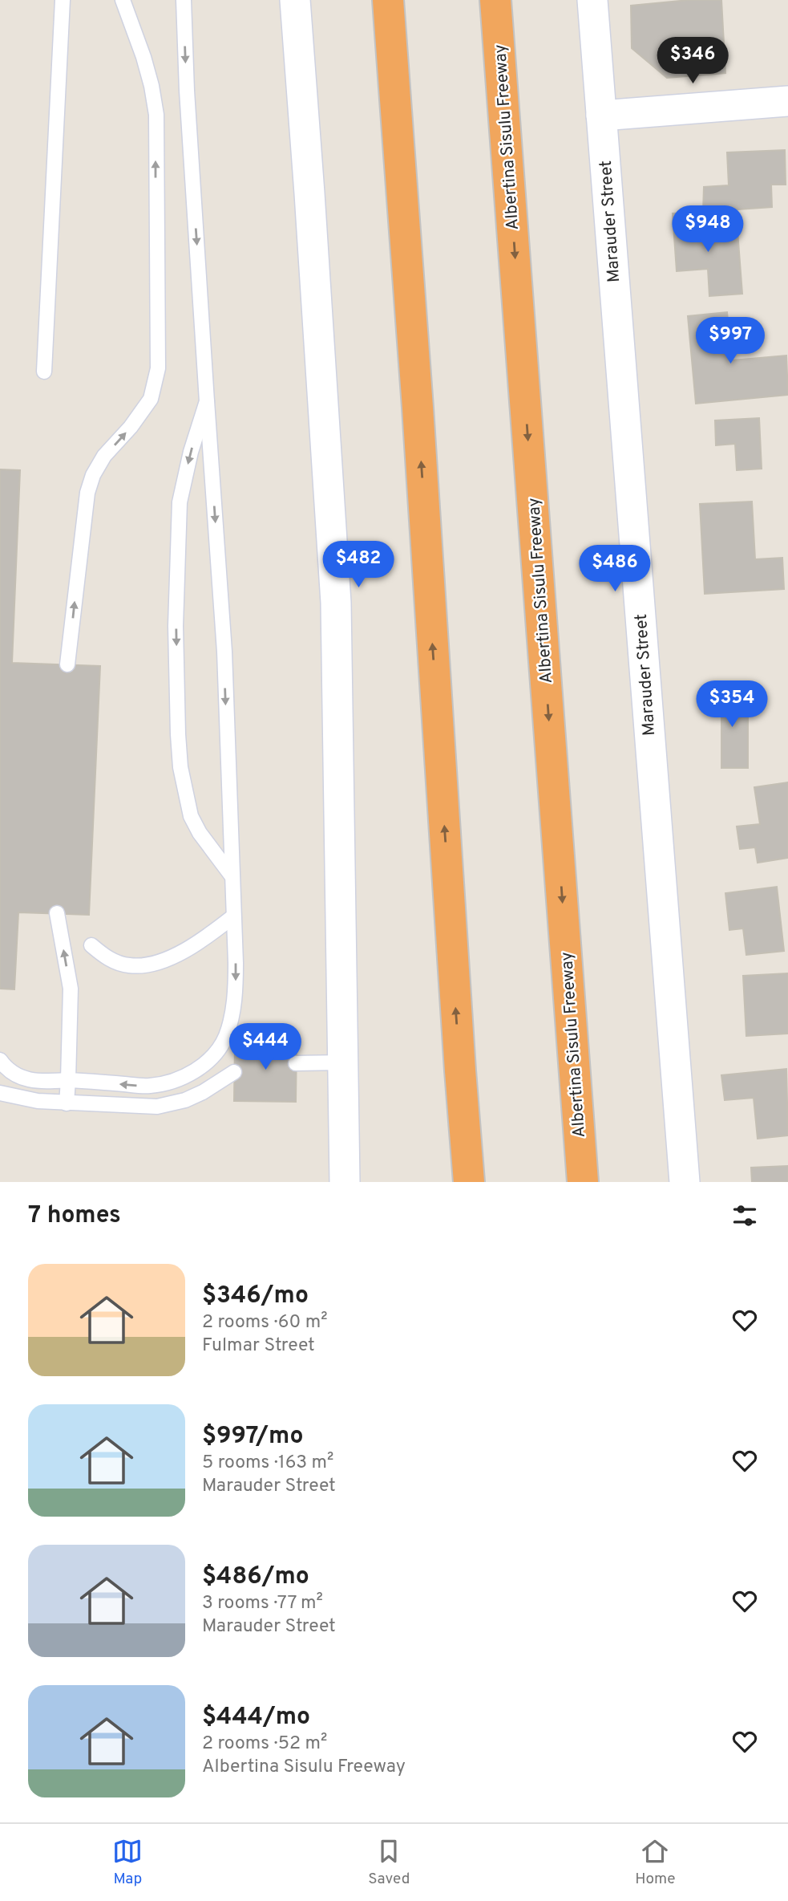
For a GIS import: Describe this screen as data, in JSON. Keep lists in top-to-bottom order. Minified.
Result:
{"streets":{"highway":["Albertina Sisulu Freeway"],"street":["Marauder Street"]},"page":{"price":["$346","$948","$997","$482","$486","$354","$444"],"heading":"7 homes","list":[{"name":"$346/mo","note":"2 rooms · 60 m² · Fulmar Street"},{"name":"$997/mo","note":"5 rooms · 163 m² · Marauder Street"},{"name":"$486/mo","note":"3 rooms · 77 m² · Marauder Street"},{"name":"$444/mo","note":"2 rooms · 52 m² · Albertina Sisulu Freeway"}],"tabs":["Map","Saved","Home"]}}
